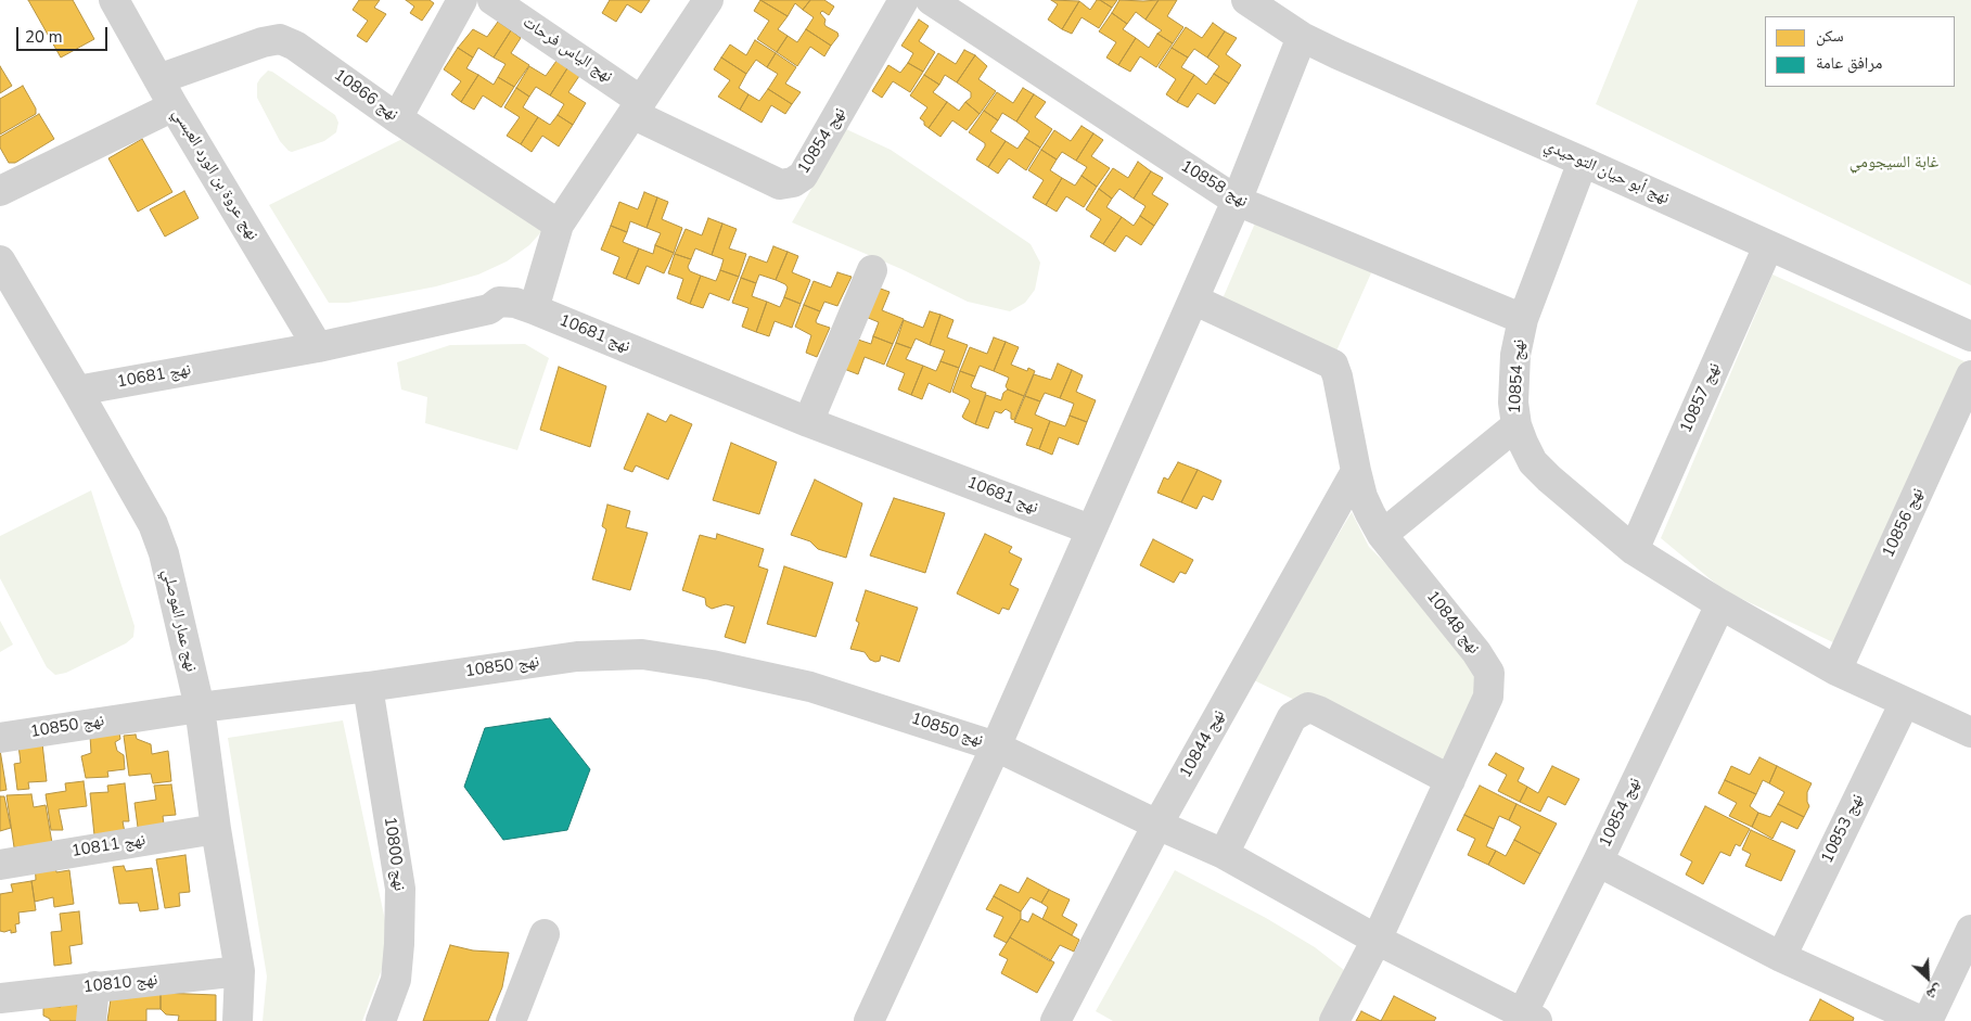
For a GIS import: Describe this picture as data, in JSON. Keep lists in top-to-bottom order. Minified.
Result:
{"streets":{"street":["نهج الياس فرحات","نهج 10866","نهج 10854","نهج أبو حيان التوحيدي","نهج عروة بن الورد العبسي","نهج 10858","نهج 10681","نهج 10857","نهج 10856","نهج عمار الموصلي","نهج 10848","نهج 10850","نهج 10844","نهج 10853","نهج 10811","نهج 10800","نهج 10810"]},"crossings":[["نهج الياس فرحات","نهج 10854"],["نهج 10866","نهج عروة بن الورد العبسي"],["نهج 10854","نهج أبو حيان التوحيدي"],["نهج 10854","نهج 10858"],["نهج 10854","نهج 10857"],["نهج 10854","نهج 10856"],["نهج 10854","نهج 10850"],["نهج 10854","نهج 10853"],["نهج أبو حيان التوحيدي","نهج 10857"],["نهج عروة بن الورد العبسي","نهج 10681"],["نهج 10681","نهج عمار الموصلي"],["نهج عمار الموصلي","نهج 10850"],["نهج عمار الموصلي","نهج 10811"],["نهج عمار الموصلي","نهج 10810"],["نهج 10848","نهج 10850"],["نهج 10848","نهج 10844"],["نهج 10850","نهج 10844"],["نهج 10850","نهج 10800"]],"parks":["غابة السيجومي"],"legend":["سكن","مرافق عامة"],"scale_bar":"20 m","north":"bottom right"}
